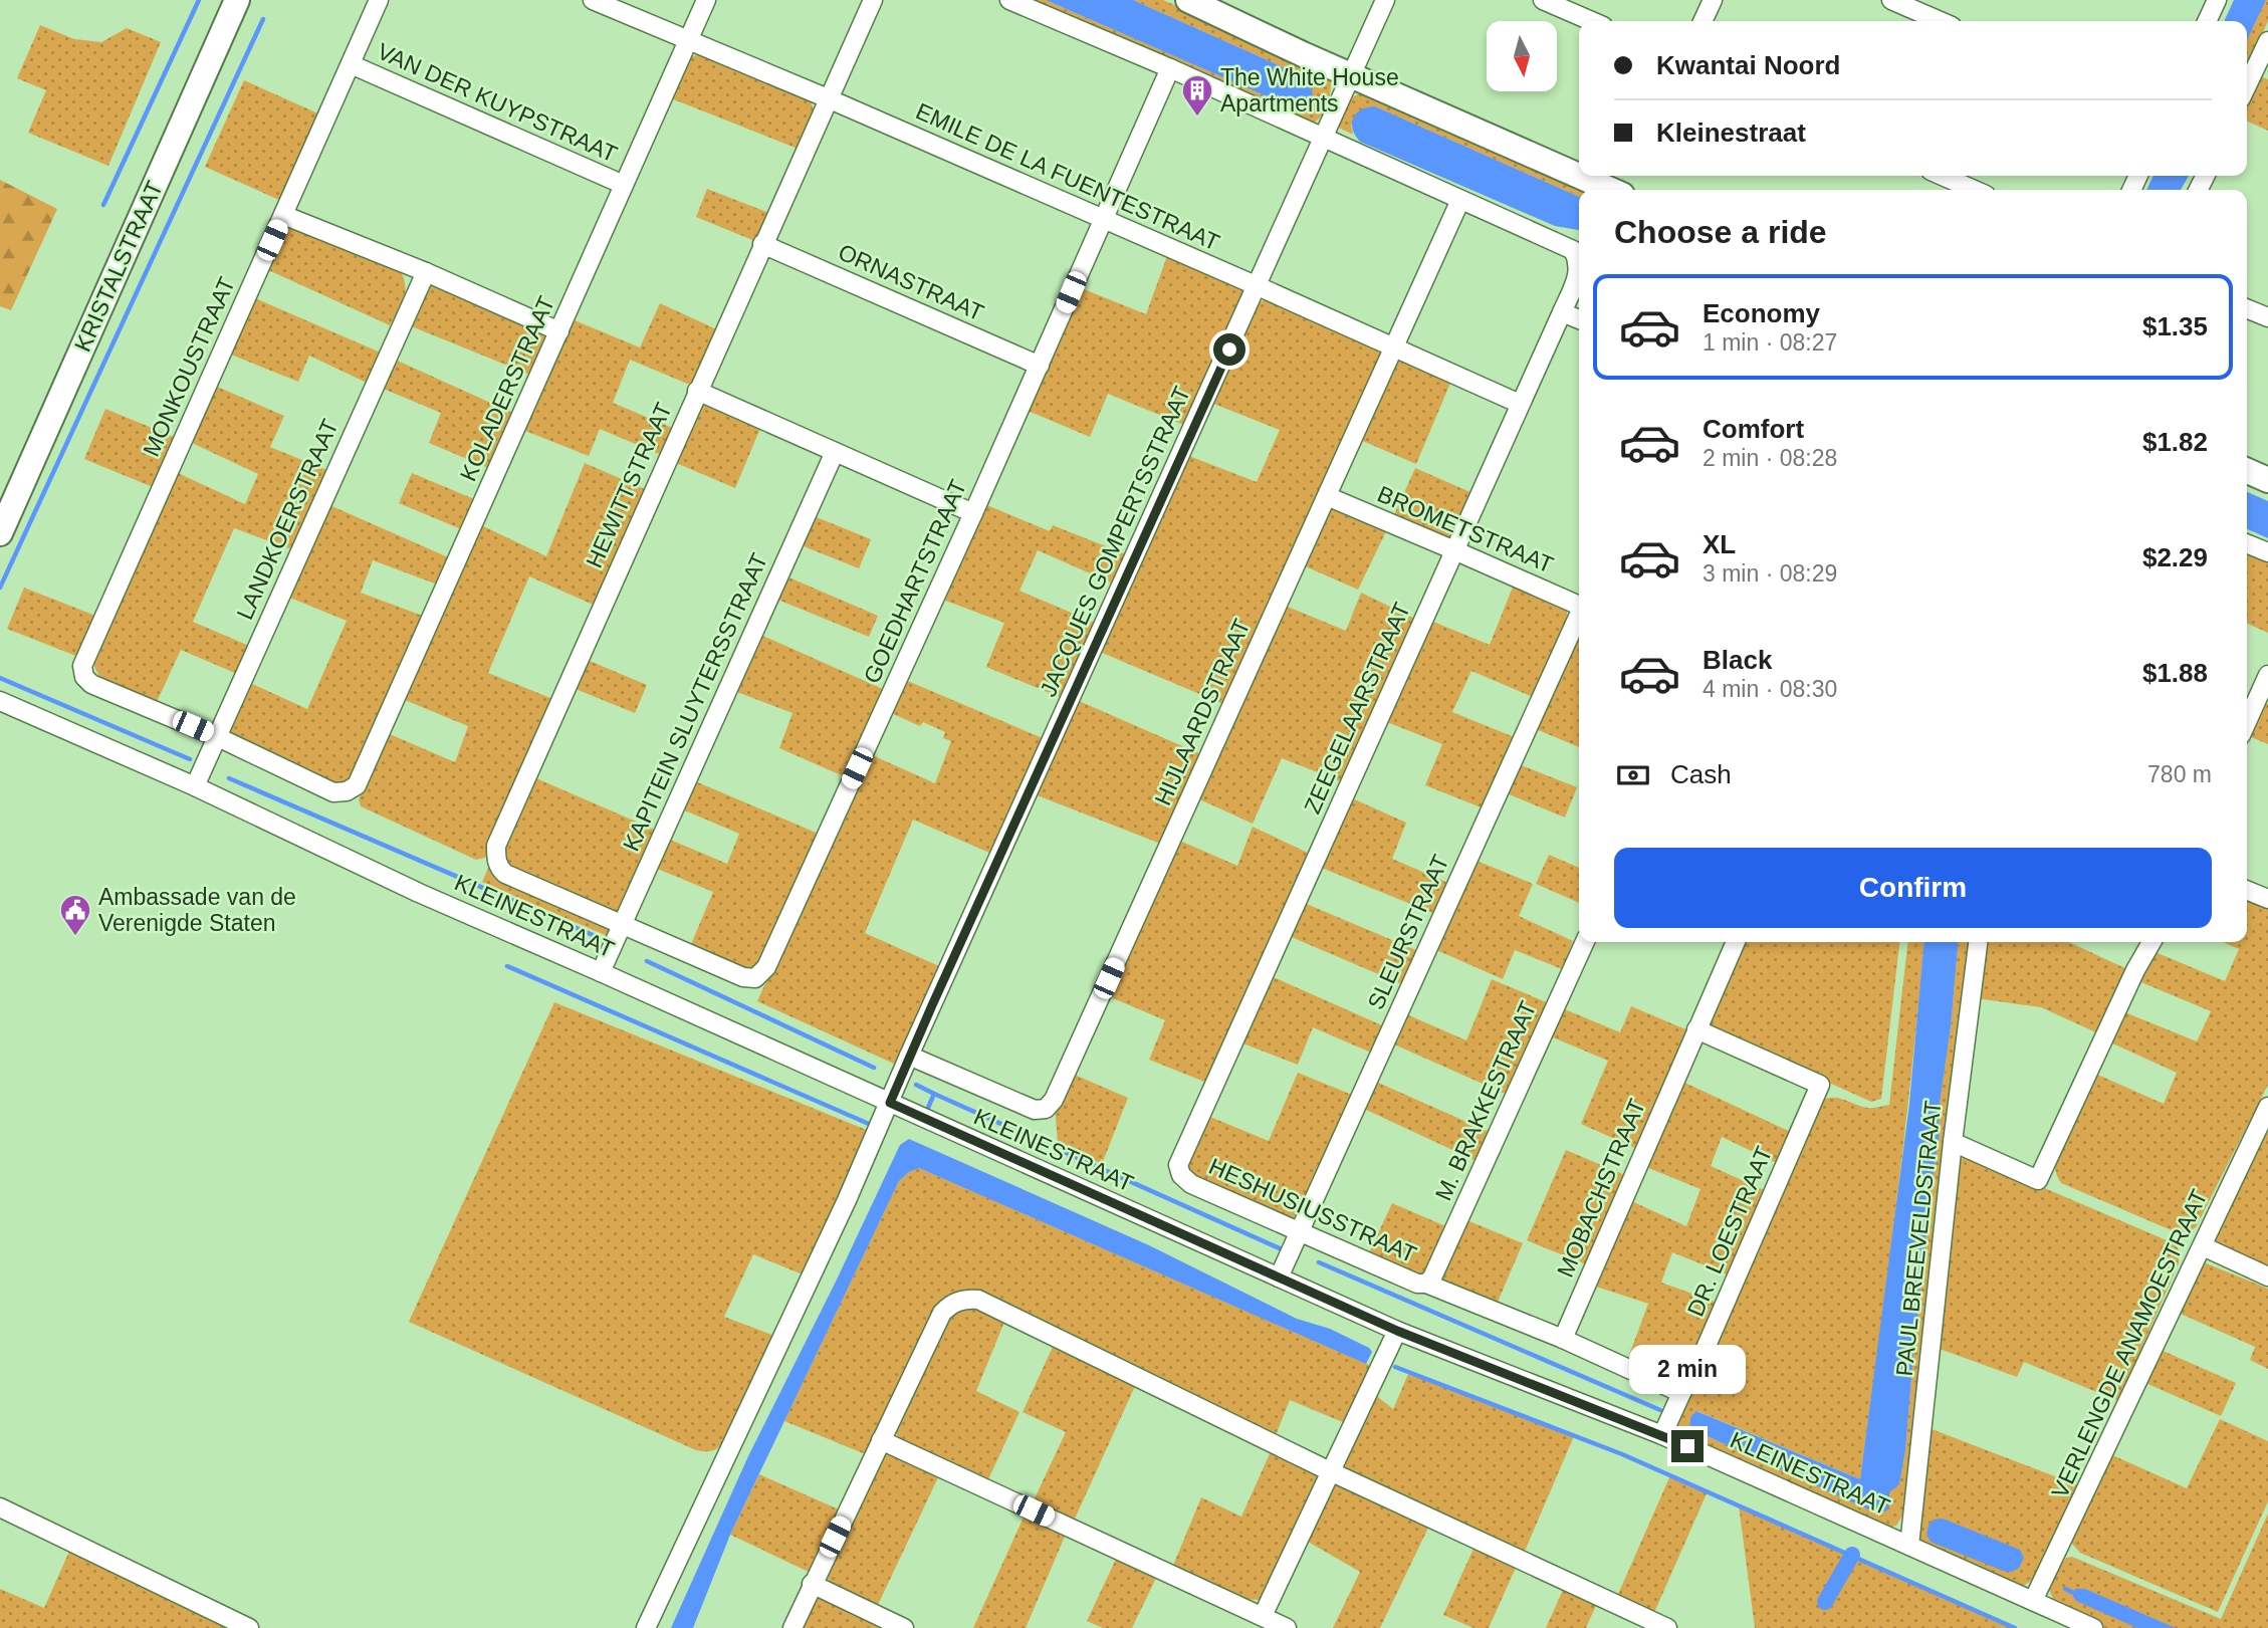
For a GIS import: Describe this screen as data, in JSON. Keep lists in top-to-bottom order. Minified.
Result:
{"streets":{"street":["VAN DER KUYPSTRAAT","EMILE DE LA FUENTESTRAAT","KRISTALSTRAAT","ORNASTRAAT","MONKOUSTRAAT","KOLADERSTRAAT","HEWITTSTRAAT","LANDKOERSTRAAT","BROMETSTRAAT","JACQUES GOMPERTSSTRAAT","GOEDHARTSTRAAT","KAPITEIN SLUYTERSSTRAAT","ZEEGELAARSTRAAT","HIJLAARDSTRAAT","KLEINESTRAAT","SLEURSTRAAT","M. BRAKKESTRAAT","MOBACHSTRAAT","HESHUSIUSSTRAAT","DR. LOESTRAAT","PAUL BREEVELDSTRAAT","VERLENGDE ANAMOESTRAAT"]},"crossings":[["VAN DER KUYPSTRAAT","MONKOUSTRAAT"],["VAN DER KUYPSTRAAT","KOLADERSTRAAT"],["EMILE DE LA FUENTESTRAAT","KOLADERSTRAAT"],["EMILE DE LA FUENTESTRAAT","HEWITTSTRAAT"],["EMILE DE LA FUENTESTRAAT","JACQUES GOMPERTSSTRAAT"],["EMILE DE LA FUENTESTRAAT","GOEDHARTSTRAAT"],["EMILE DE LA FUENTESTRAAT","ZEEGELAARSTRAAT"],["EMILE DE LA FUENTESTRAAT","HIJLAARDSTRAAT"],["ORNASTRAAT","HEWITTSTRAAT"],["ORNASTRAAT","GOEDHARTSTRAAT"],["MONKOUSTRAAT","KOLADERSTRAAT"],["MONKOUSTRAAT","LANDKOERSTRAAT"],["KOLADERSTRAAT","LANDKOERSTRAAT"],["HEWITTSTRAAT","GOEDHARTSTRAAT"],["HEWITTSTRAAT","KAPITEIN SLUYTERSSTRAAT"],["LANDKOERSTRAAT","KLEINESTRAAT"],["BROMETSTRAAT","ZEEGELAARSTRAAT"],["BROMETSTRAAT","HIJLAARDSTRAAT"],["JACQUES GOMPERTSSTRAAT","HIJLAARDSTRAAT"],["JACQUES GOMPERTSSTRAAT","KLEINESTRAAT"],["GOEDHARTSTRAAT","KAPITEIN SLUYTERSSTRAAT"],["KAPITEIN SLUYTERSSTRAAT","KLEINESTRAAT"],["ZEEGELAARSTRAAT","HIJLAARDSTRAAT"],["ZEEGELAARSTRAAT","HESHUSIUSSTRAAT"],["KLEINESTRAAT","SLEURSTRAAT"],["KLEINESTRAAT","DR. LOESTRAAT"],["KLEINESTRAAT","PAUL BREEVELDSTRAAT"],["KLEINESTRAAT","VERLENGDE ANAMOESTRAAT"],["SLEURSTRAAT","HESHUSIUSSTRAAT"],["M. BRAKKESTRAAT","HESHUSIUSSTRAAT"],["MOBACHSTRAAT","HESHUSIUSSTRAAT"],["MOBACHSTRAAT","DR. LOESTRAAT"]],"places":{"building":["The White House Apartments"],"public building":["Ambassade van de Verenigde Staten"]},"north":"bottom","page":{"banner":["Kwantai Noord","Kleinestraat"],"heading":"Choose a ride","list":[{"name":"Economy","note":"1 min · 08:27","value":"$1.35"},{"name":"Comfort","note":"2 min · 08:28","value":"$1.82"},{"name":"XL","note":"3 min · 08:29","value":"$2.29"},{"name":"Black","note":"4 min · 08:30","value":"$1.88"}],"pay":["Cash","780 m"],"buttons":"Confirm","bubble":"2 min"}}
